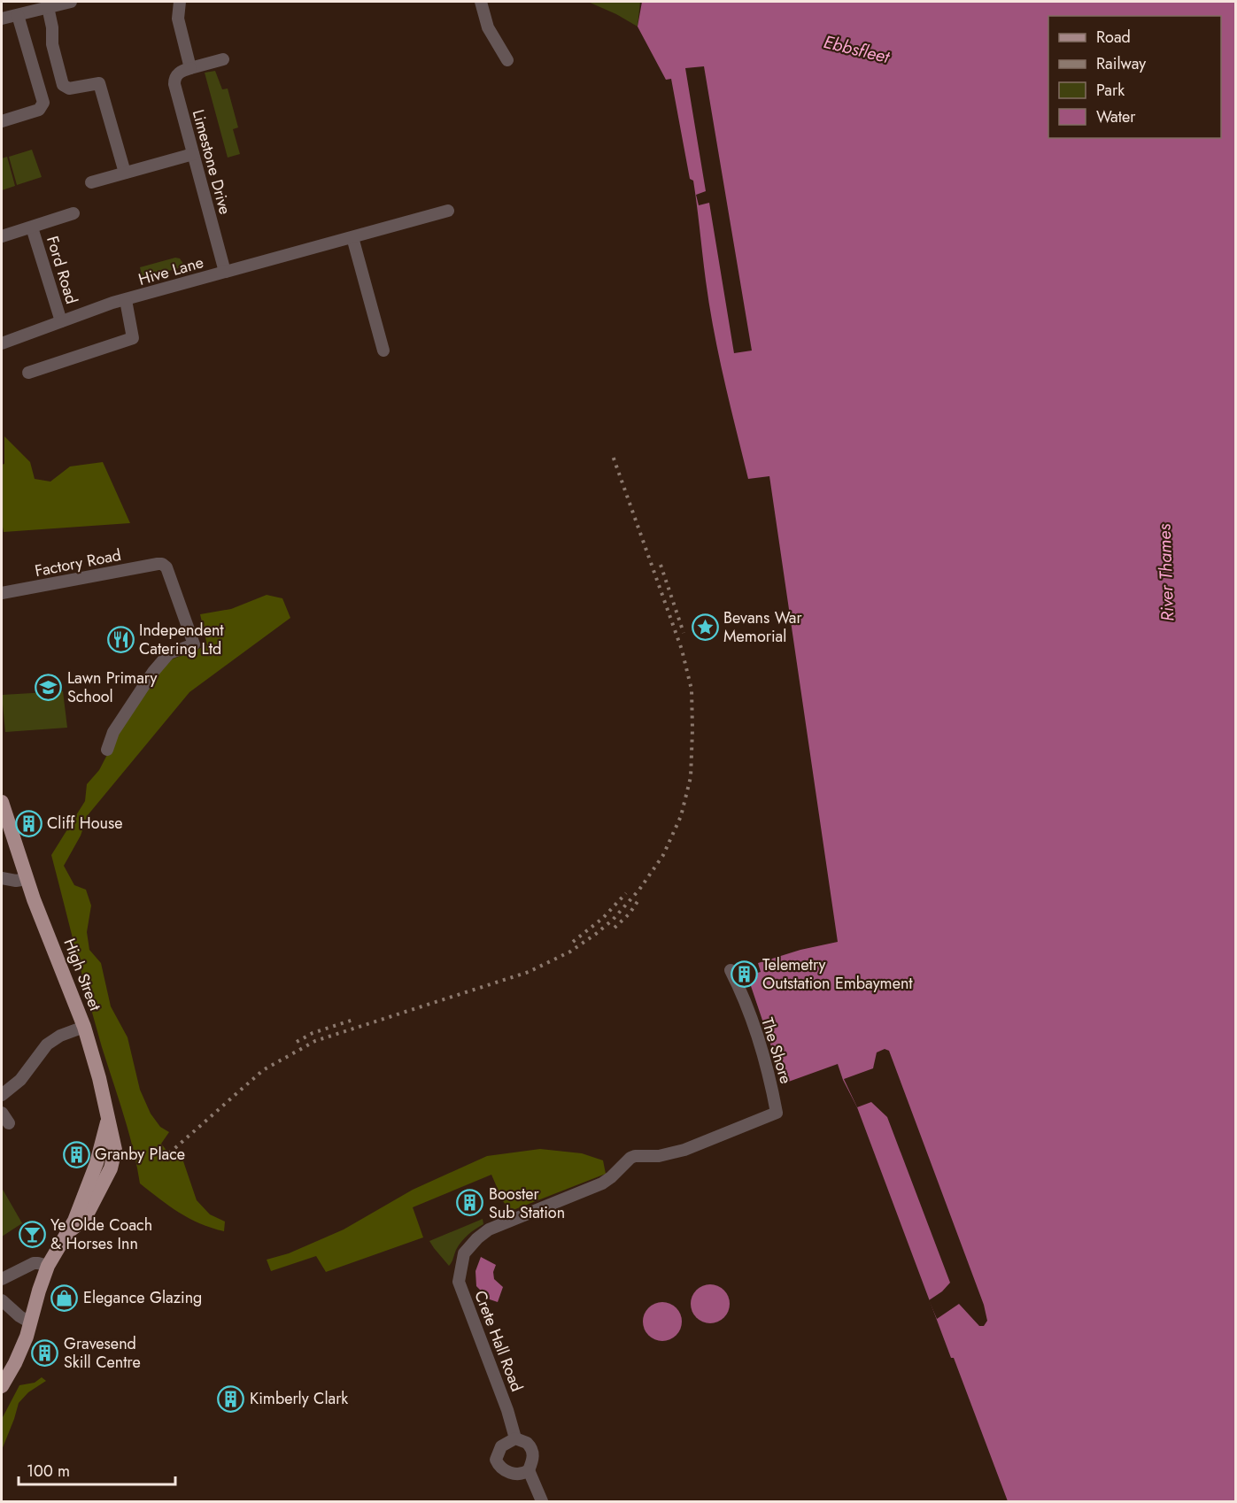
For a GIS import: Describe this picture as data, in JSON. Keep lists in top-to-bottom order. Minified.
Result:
{"streets":{"main road":["High Street"],"street":["Limestone Drive","Ford Road","Hive Lane","Factory Road","The Shore","Crete Hall Road"]},"crossings":[["Limestone Drive","Hive Lane"],["Ford Road","Hive Lane"],["The Shore","Crete Hall Road"]],"water":["Ebbsfleet","River Thames"],"places":{"place":["Bevans War Memorial"],"restaurant":["Independent Catering Ltd"],"school or university":["Lawn Primary School"],"building":["Cliff House","Telemetry Outstation Embayment","Granby Place","Booster Sub Station","Gravesend Skill Centre","Kimberly Clark"],"bar":["Ye Olde Coach & Horses Inn"],"shop":["Elegance Glazing"]},"legend":["Road","Railway","Park","Water"],"scale_bar":"100 m"}
